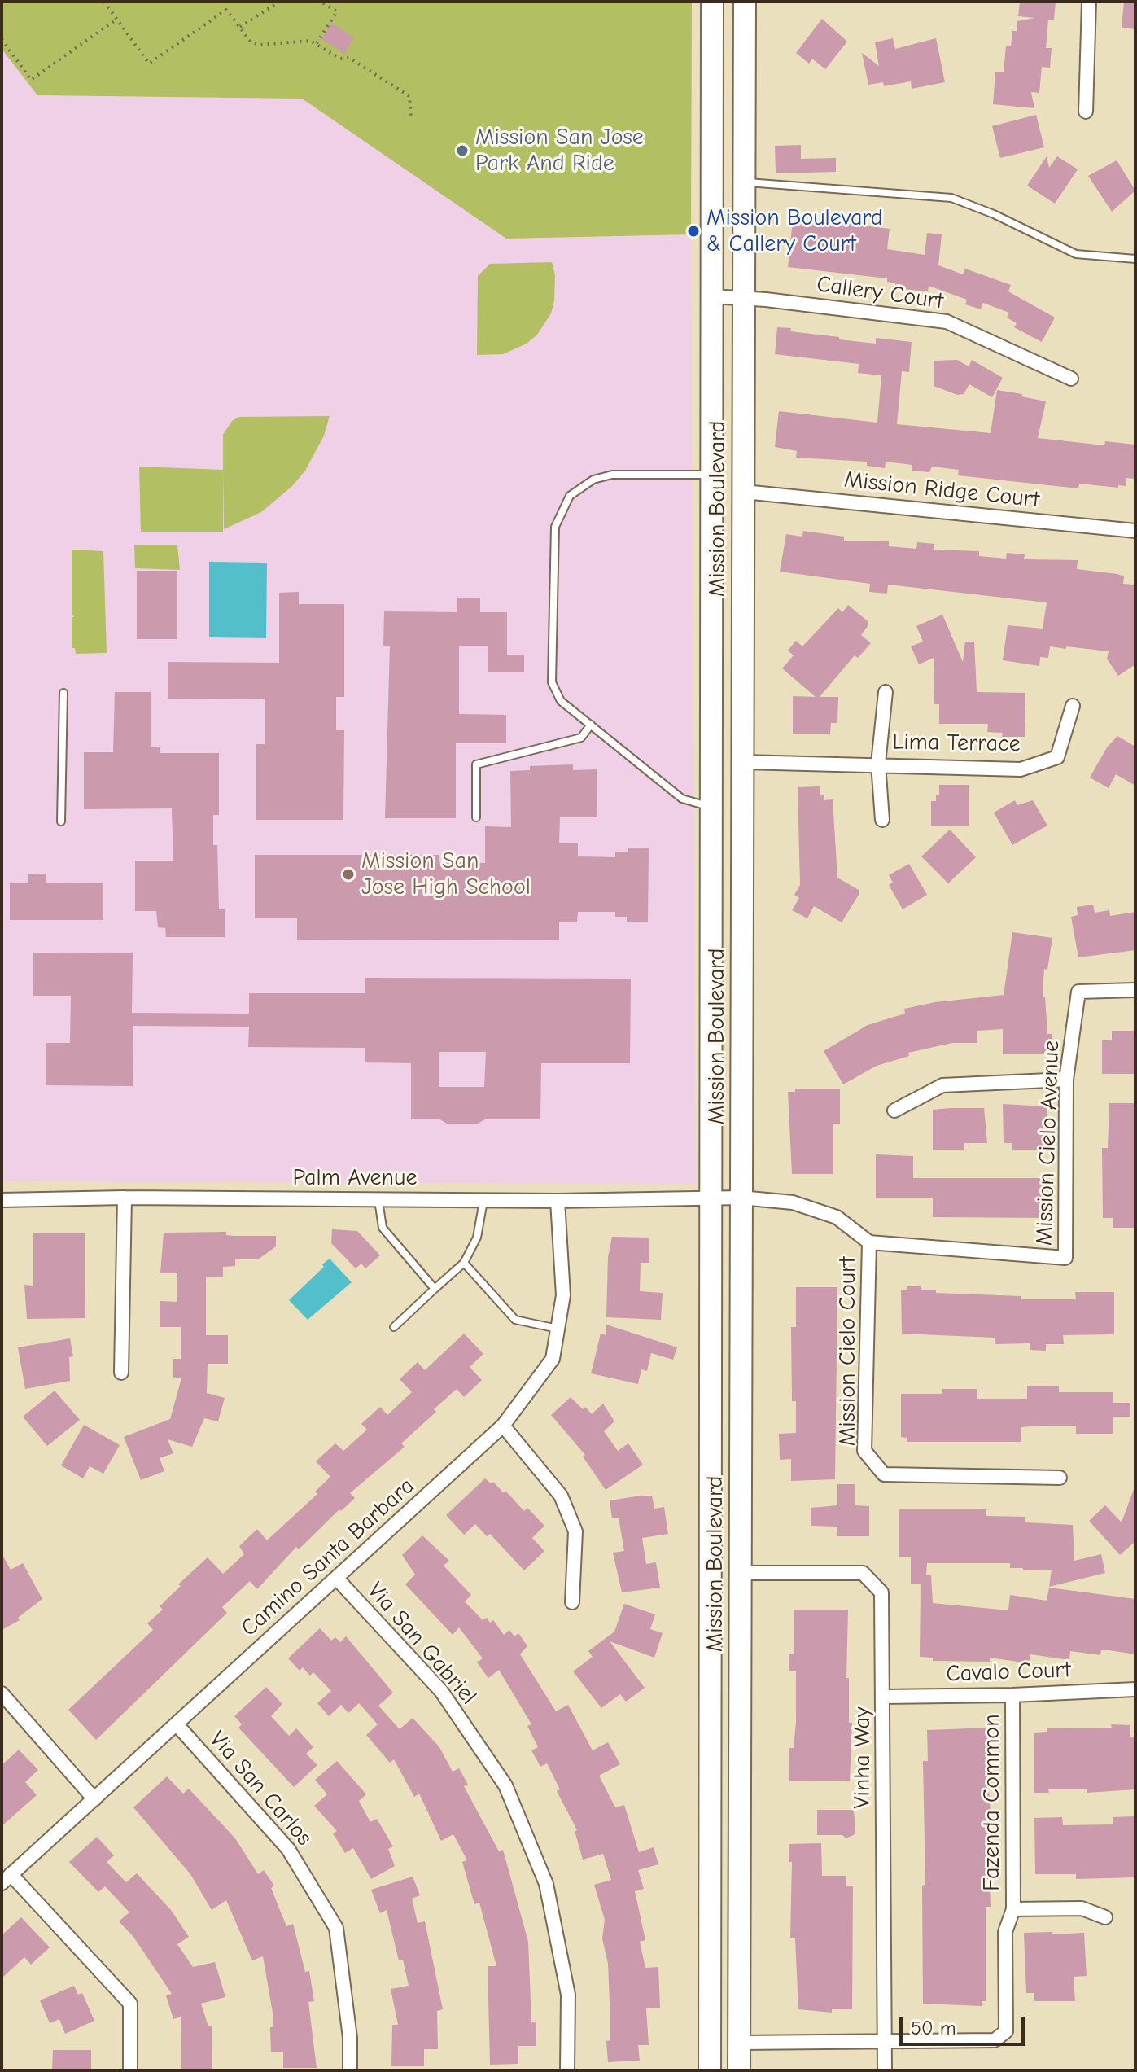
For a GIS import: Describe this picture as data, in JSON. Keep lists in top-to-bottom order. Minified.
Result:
{"streets":{"main road":["Mission Boulevard"],"street":["Callery Court","Mission Ridge Court","Lima Terrace","Mission Cielo Avenue","Palm Avenue","Mission Cielo Court","Camino Santa Barbara","Via San Gabriel","Cavalo Court","Vinha Way","Via San Carlos","Fazenda Common"]},"crossings":[["Callery Court","Mission Boulevard"],["Mission Ridge Court","Mission Boulevard"],["Mission Boulevard","Lima Terrace"],["Mission Boulevard","Palm Avenue"],["Mission Boulevard","Vinha Way"],["Mission Cielo Avenue","Mission Cielo Court"],["Palm Avenue","Camino Santa Barbara"],["Camino Santa Barbara","Via San Gabriel"],["Camino Santa Barbara","Via San Carlos"],["Cavalo Court","Vinha Way"],["Cavalo Court","Fazenda Common"],["Vinha Way","Fazenda Common"]],"places":["Mission San Jose Park And Ride","Mission Boulevard & Callery Court","Mission San Jose High School"],"scale_bar":"50 m"}
